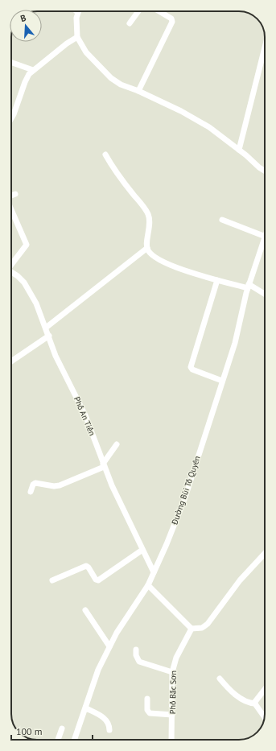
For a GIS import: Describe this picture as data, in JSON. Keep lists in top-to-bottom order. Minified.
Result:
{"streets":{"street":["Phố An Tiến","Đường Bùi Tố Quyên","Phố Bắc Sơn"]},"crossings":[["Phố An Tiến","Đường Bùi Tố Quyên"]],"scale_bar":"100 m","north":"top"}
